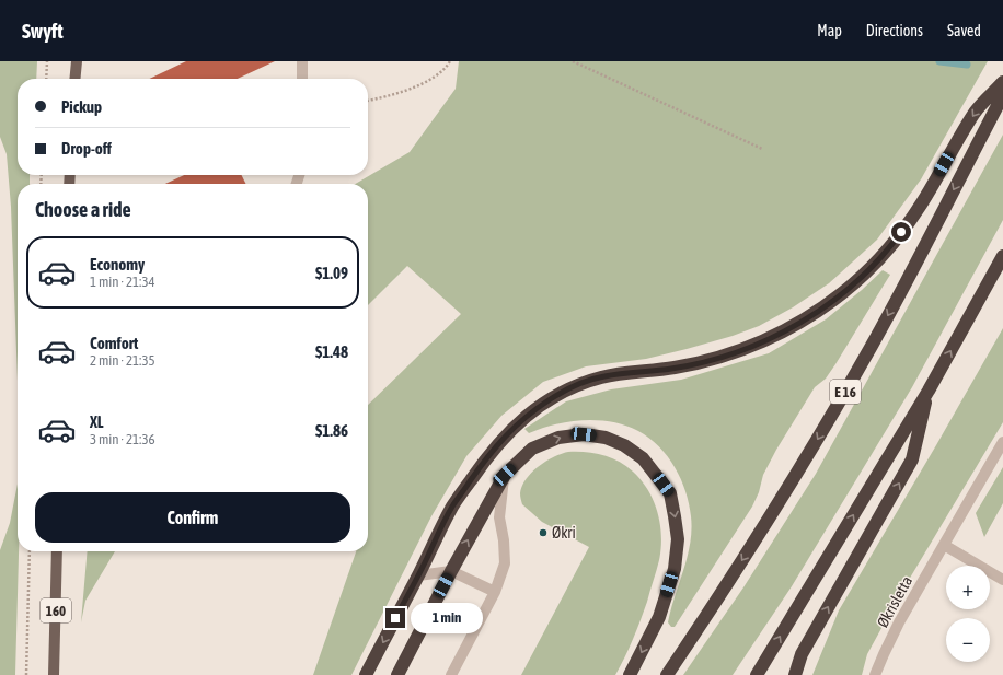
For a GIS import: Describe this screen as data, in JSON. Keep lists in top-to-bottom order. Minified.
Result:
{"streets":{"highway":["E 16"],"main road":["160"],"street":["Økrisletta"]},"places":["Økri"],"page":{"header":"Swyft","nav":["Map","Directions","Saved"],"banner":["Pickup","Drop-off"],"heading":"Choose a ride","list":[{"name":"Economy","note":"1 min · 21:34","value":"$1.09"},{"name":"Comfort","note":"2 min · 21:35","value":"$1.48"},{"name":"XL","note":"3 min · 21:36","value":"$1.86"}],"buttons":"Confirm","map_buttons":["+","−"],"bubble":"1 min"}}
